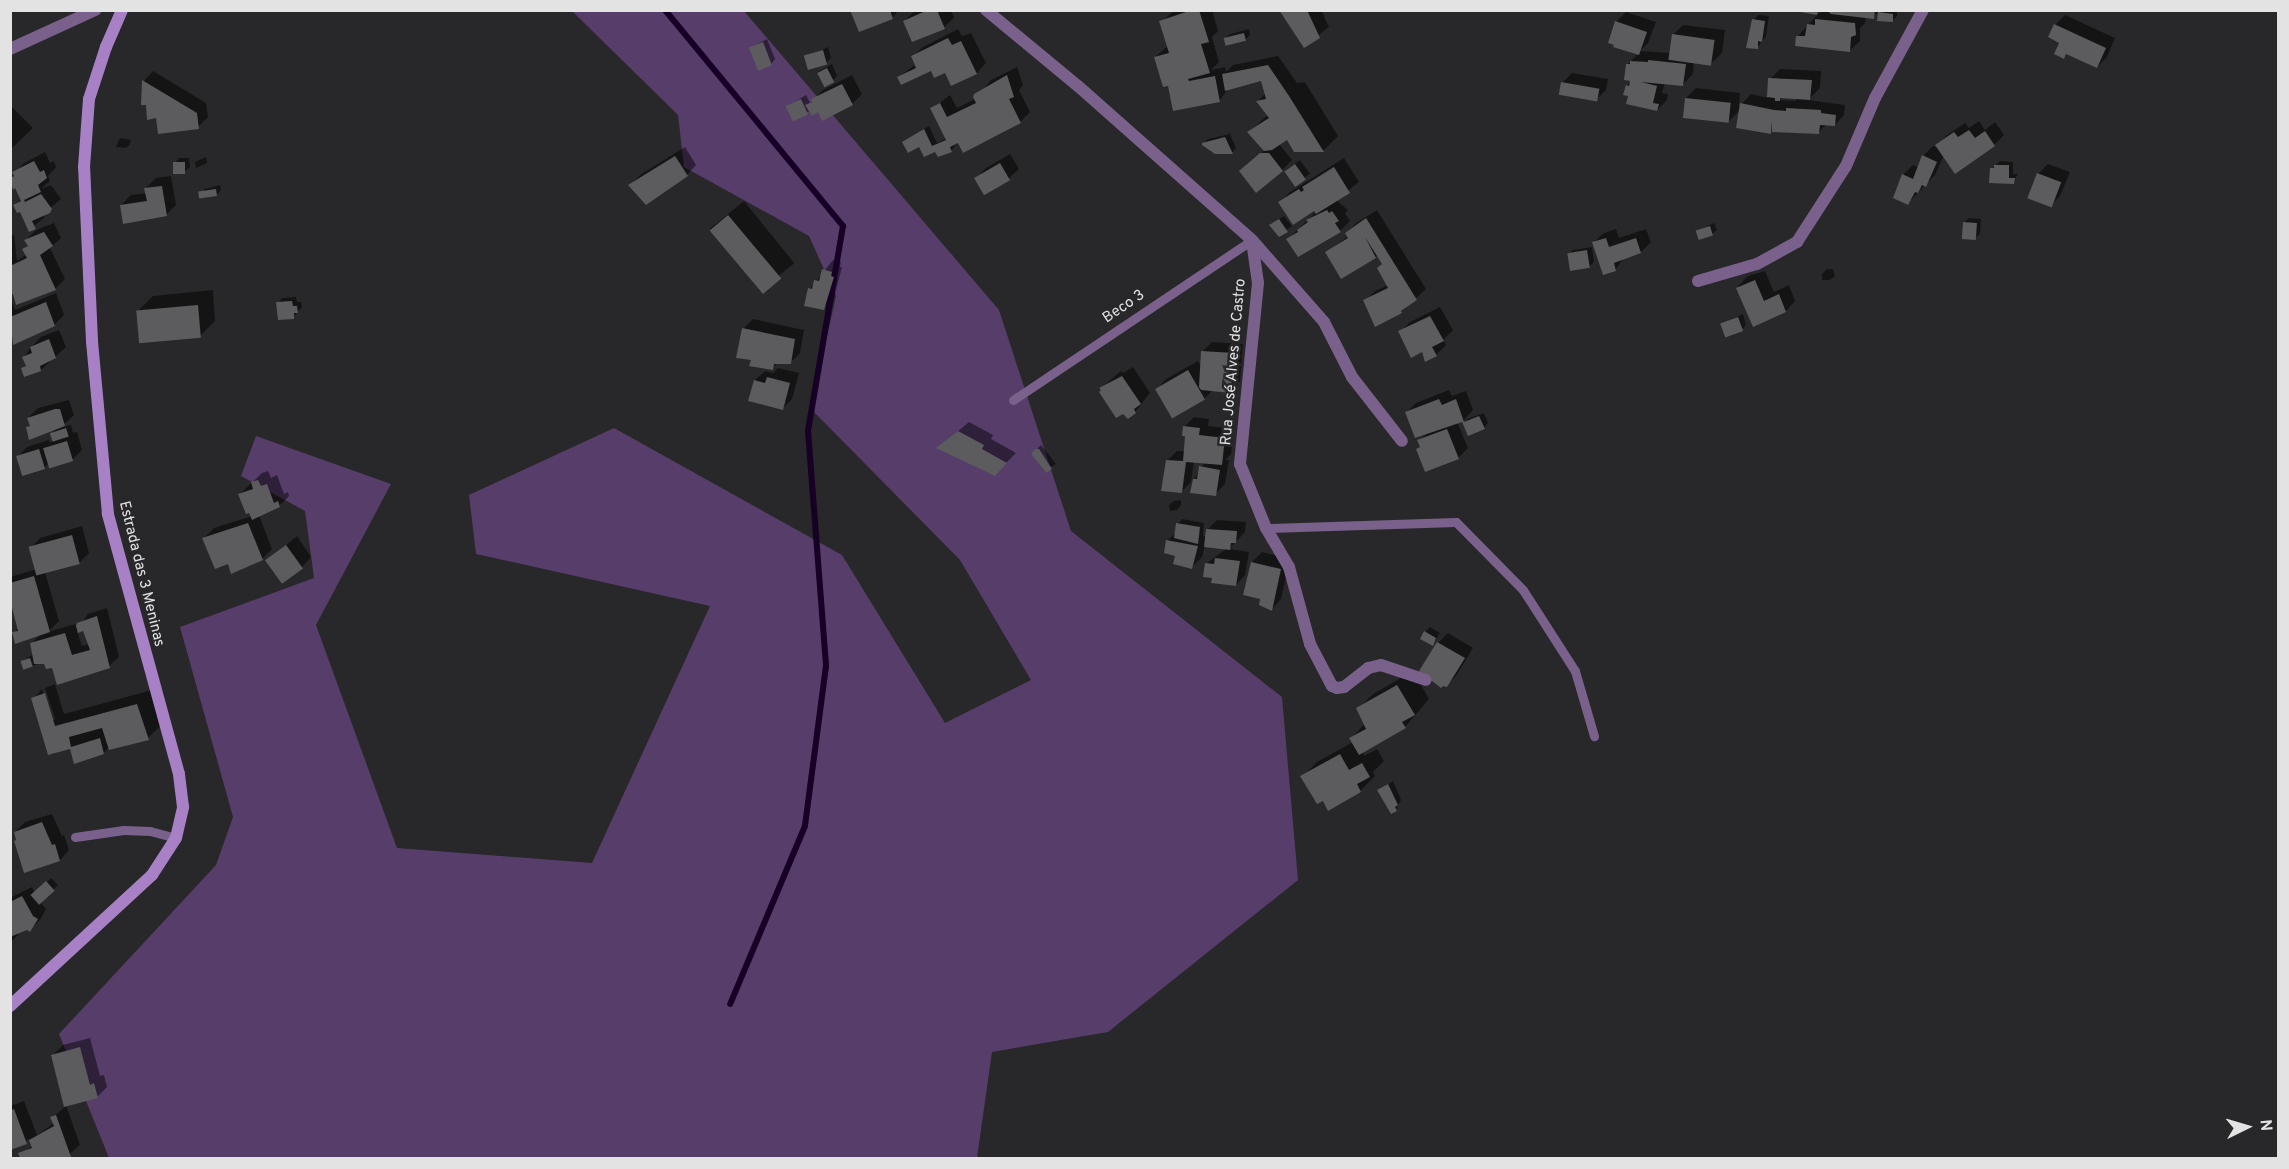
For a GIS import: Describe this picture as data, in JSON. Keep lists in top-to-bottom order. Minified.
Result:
{"streets":{"main road":["Estrada das 3 Meninas"],"street":["Rua José Alves de Castro"],"lane":["Beco 3"]},"crossings":[["Beco 3","Rua José Alves de Castro"]],"north":"right"}
